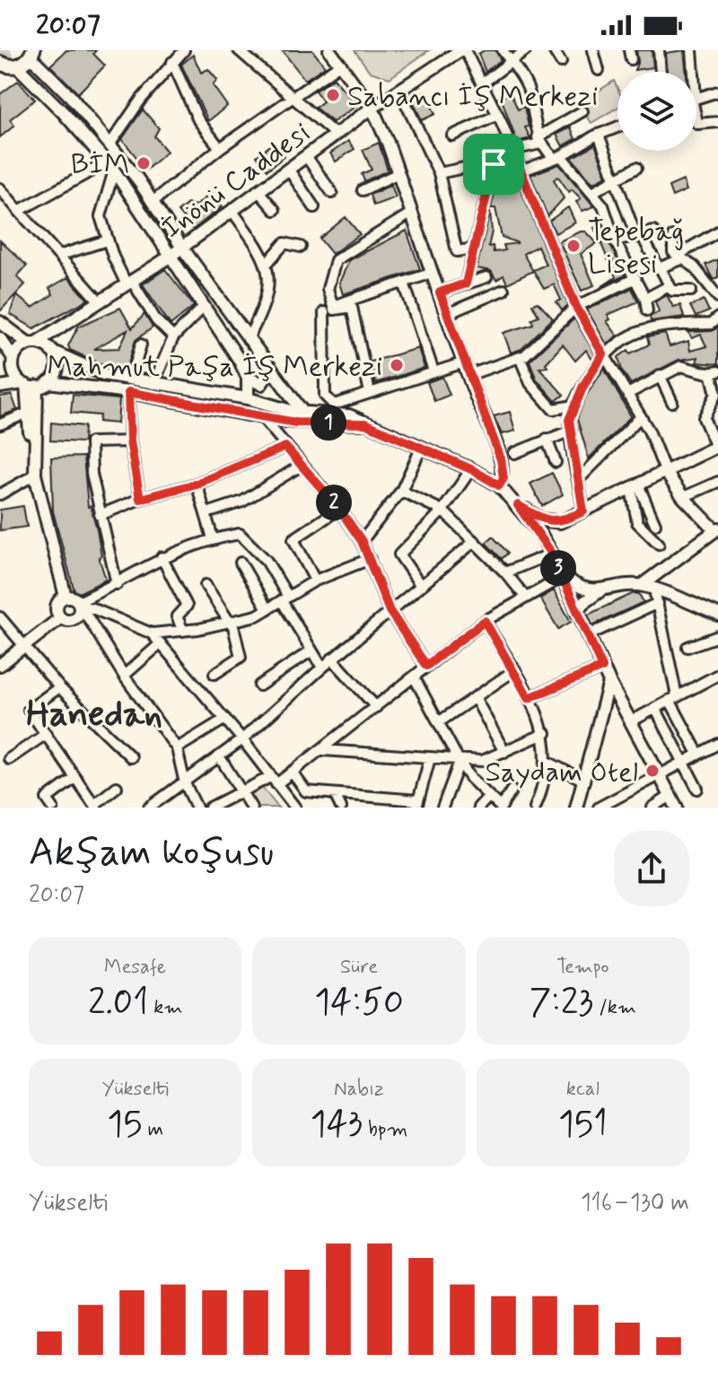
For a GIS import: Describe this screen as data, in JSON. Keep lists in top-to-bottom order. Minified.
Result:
{"streets":{"main road":["İnönü Caddesi"]},"districts":["Hanedan"],"places":["Sabancı İş Merkezi","BİM","Tepebağ Lisesi","Mahmut Paşa İş Merkezi","Saydam Otel"],"page":{"status":"20:07","pins":["1","2","3"],"heading":["Akşam koşusu","20:07"],"stats":[["Mesafe","2.01 km"],["Süre","14:50"],["Tempo","7:23 /km"],["Yükselti","15 m"],["Nabız","143 bpm"],["kcal","151"]],"chart":["Yükselti","116–130 m"]}}
